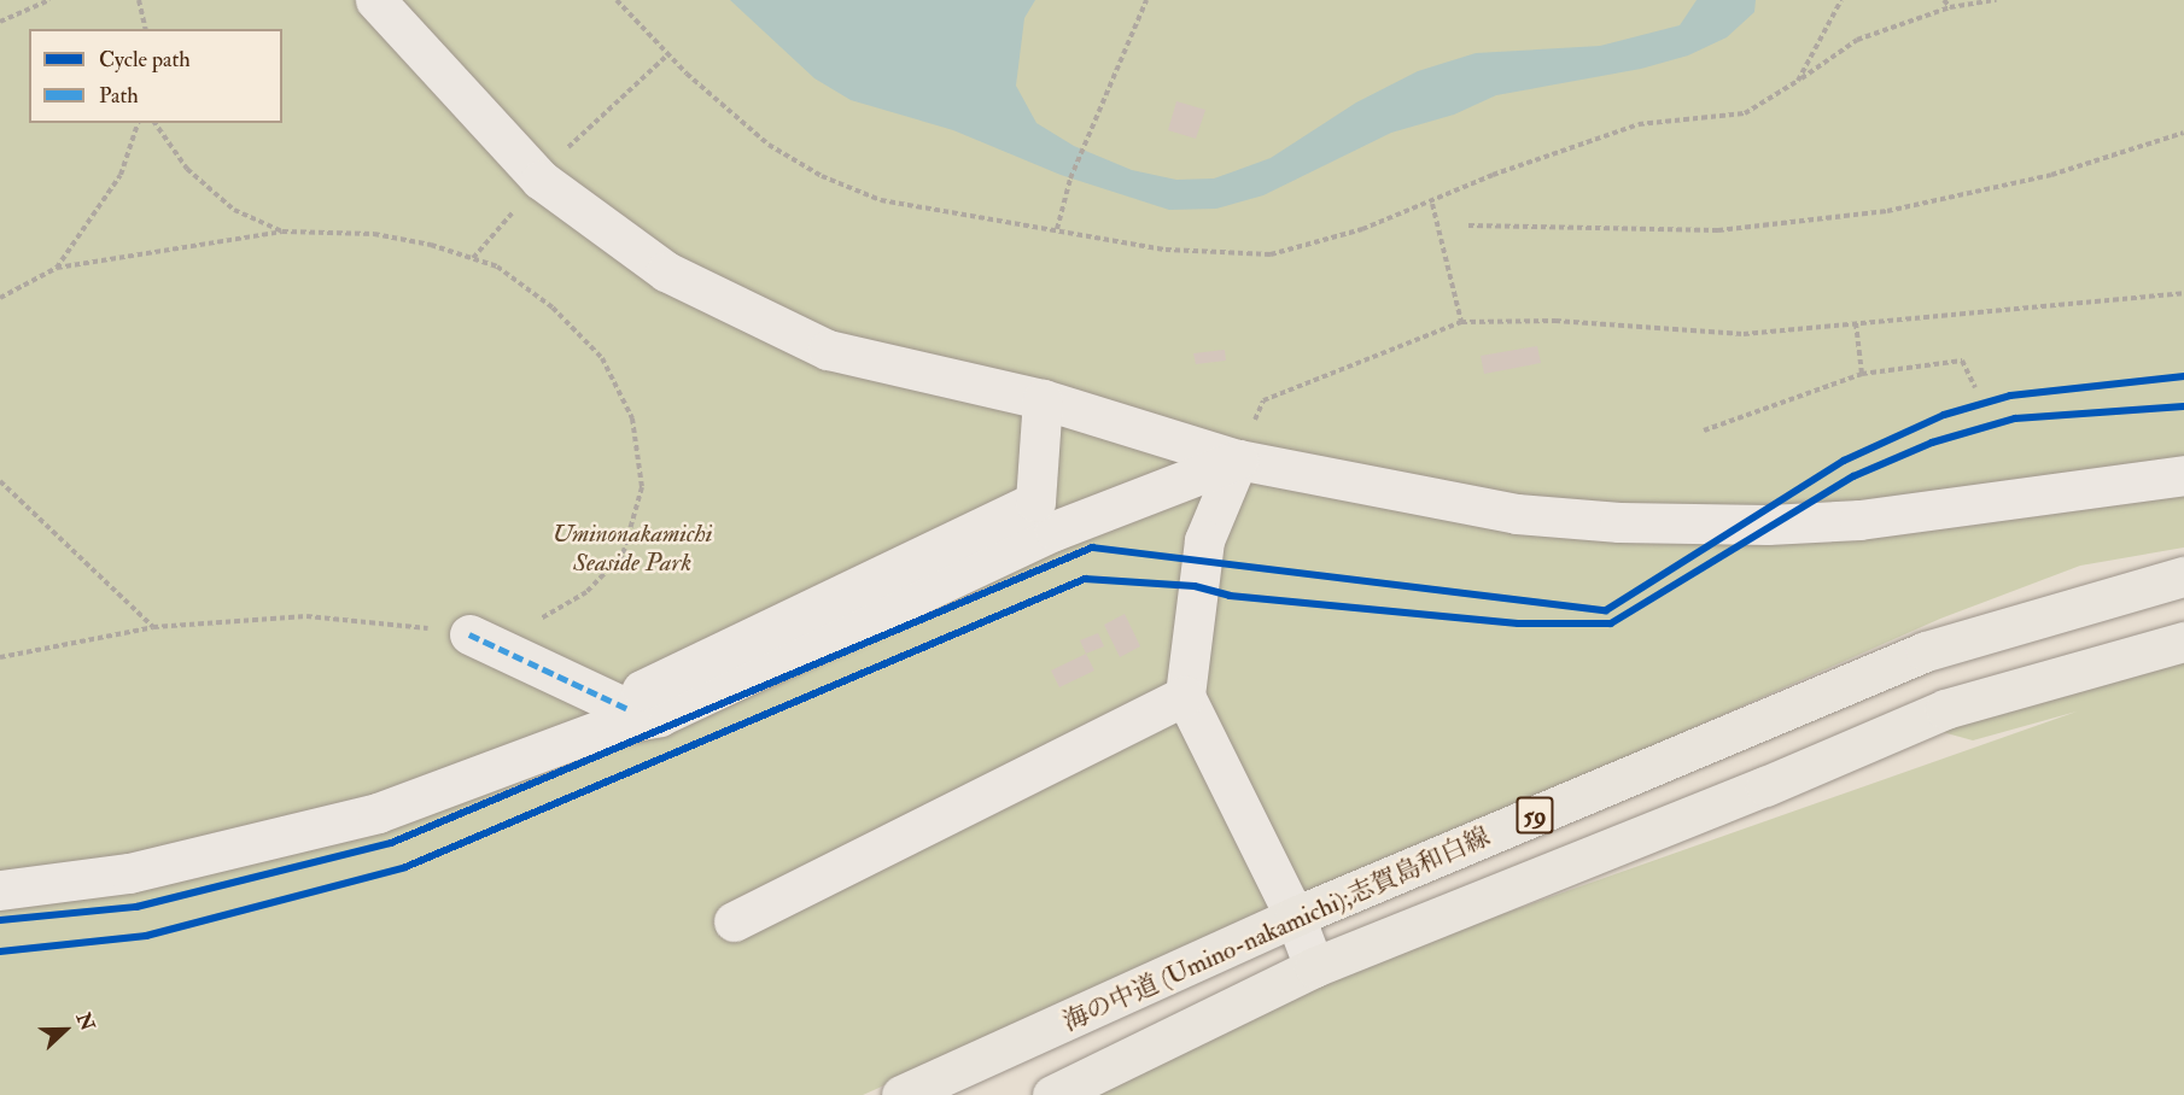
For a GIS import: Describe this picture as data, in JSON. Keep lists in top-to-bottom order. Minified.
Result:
{"streets":{"main road":["59","海の中道 (Umino-nakamichi);志賀島和白線"]},"parks":["Uminonakamichi Seaside Park"],"legend":["Cycle path","Path"],"north":"right"}
